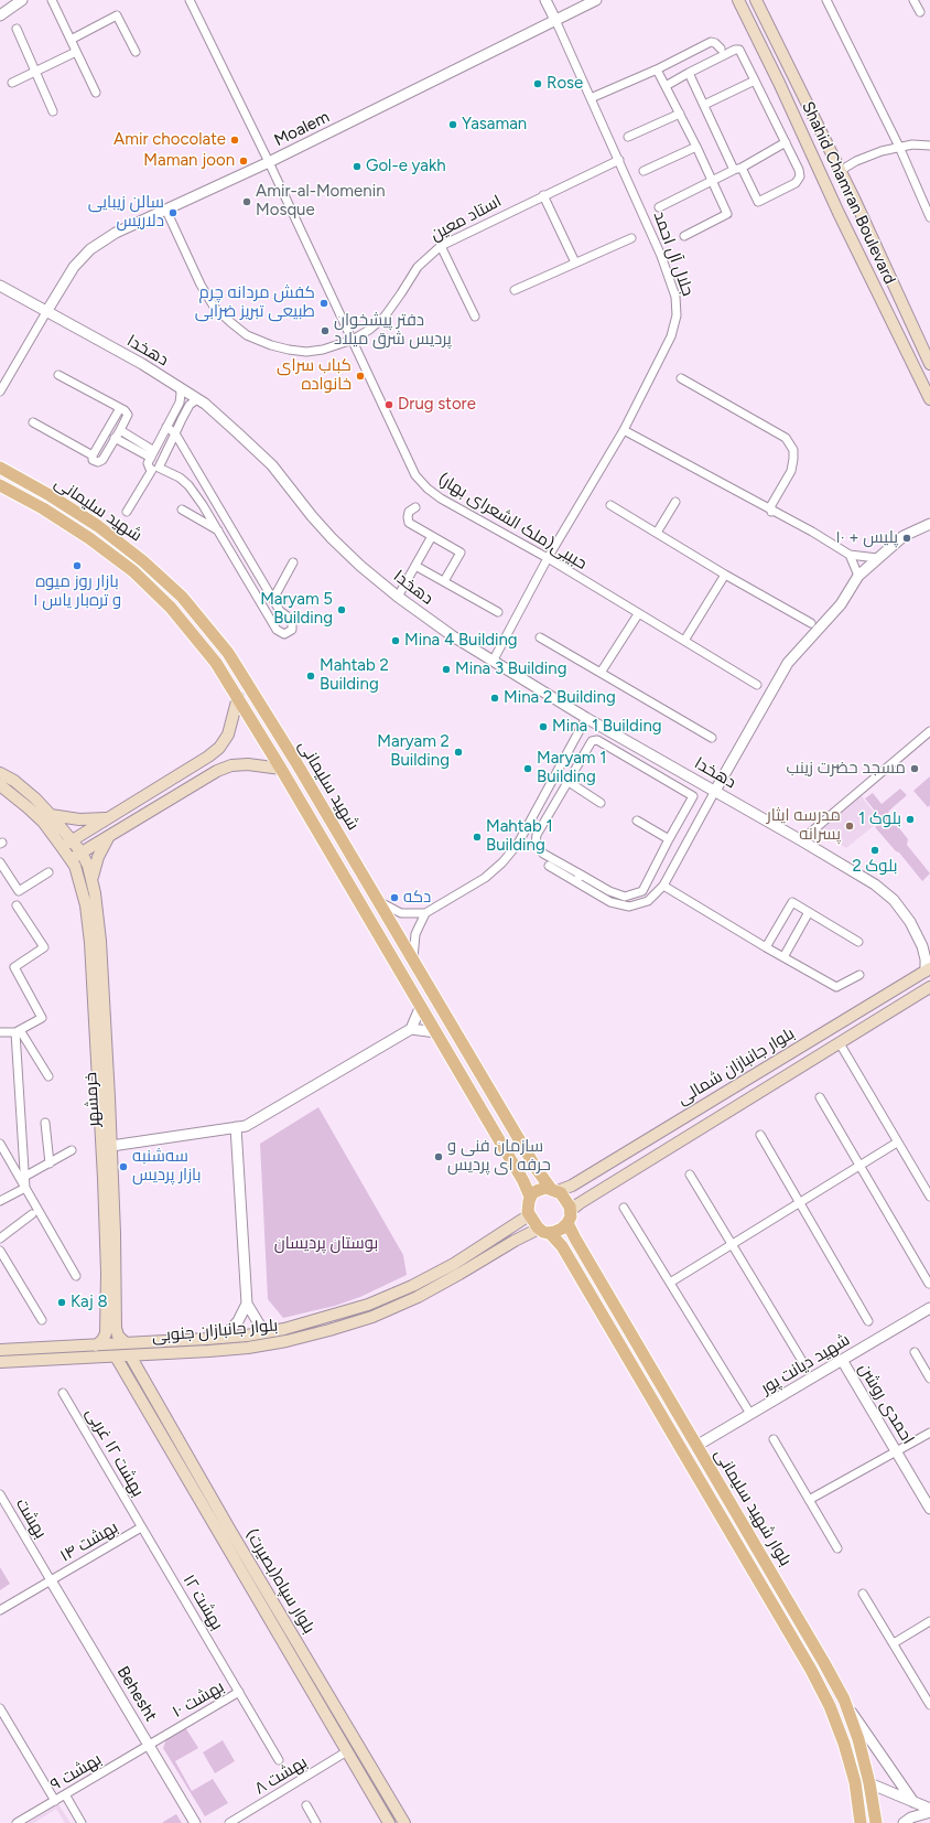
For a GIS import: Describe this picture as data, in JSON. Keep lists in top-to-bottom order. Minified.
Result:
{"streets":{"main road":["Shahid Chamran Boulevard","شهید سلیمانی","بلوار جانبازان شمالی","خرمشهر","بلوار جانبازان جنوبی","بلوار شهید سلیمانی","بلوار سپاه(بصیرت)"],"street":["Moalem","استاد معین","جلال آل احمد","دهخدا","حبیبی(ملک الشعرای بهار)","شهید دیانت پور","احمدی روشن","بهشت ۱۲ غربی","بهشت","بهشت ۱۴","بهشت ۱۲","Behesht","بهشت ۱۰","بهشت ۹","بهشت ۸"]},"crossings":[["Moalem","استاد معین"],["Moalem","جلال آل احمد"],["Moalem","دهخدا"],["Moalem","حبیبی(ملک الشعرای بهار)"],["استاد معین","جلال آل احمد"],["استاد معین","حبیبی(ملک الشعرای بهار)"],["جلال آل احمد","دهخدا"],["جلال آل احمد","حبیبی(ملک الشعرای بهار)"],["دهخدا","بلوار جانبازان شمالی"],["شهید سلیمانی","بلوار جانبازان شمالی"],["شهید سلیمانی","بلوار جانبازان جنوبی"],["شهید سلیمانی","بلوار شهید سلیمانی"],["بلوار جانبازان شمالی","بلوار جانبازان جنوبی"],["بلوار جانبازان شمالی","بلوار شهید سلیمانی"],["بلوار جانبازان جنوبی","بلوار شهید سلیمانی"],["بلوار جانبازان جنوبی","بلوار سپاه(بصیرت)"],["شهید دیانت پور","احمدی روشن"],["شهید دیانت پور","بلوار شهید سلیمانی"],["بهشت ۱۲ غربی","بهشت ۱۴"],["بهشت ۱۲ غربی","بهشت ۱۲"],["بهشت","بهشت ۱۴"],["بهشت","Behesht"],["بهشت ۱۴","بهشت ۱۲"],["بهشت ۱۴","Behesht"],["بلوار سپاه(بصیرت)","بهشت ۸"],["بهشت ۱۲","بهشت ۱۰"],["Behesht","بهشت ۱۰"],["Behesht","بهشت ۹"],["بهشت ۱۰","بهشت ۹"]],"parks":["بوستان پردیسان"],"places":["Rose","Yasaman","Amir chocolate","Maman joon","Gol-e yakh","Amir-al-Momenin Mosque","سالن زیبایی دلاریس","کفش مردانه چرم طبیعی تبریز ضرابی","دفتر پیشخوان پردیس شرق میلاد","کباب سرای خانواده","Drug store","پلیس + ۱۰","بازار روز میوه و تره‌بار یاس ۱","Maryam 5 Building","Mina 4 Building","Mina 3 Building","Mahtab 2 Building","Mina 2 Building","Mina 1 Building","Maryam 2 Building","Maryam 1 Building","مسجد حضرت زینب","بلوک 1","مدرسه ایثار پسرانه","Mahtab 1 Building","بلوک 2","دکه","سازمان فنی و حرفه ای پردیس","سه‌شنبه بازار پردیس","Kaj 8"]}
